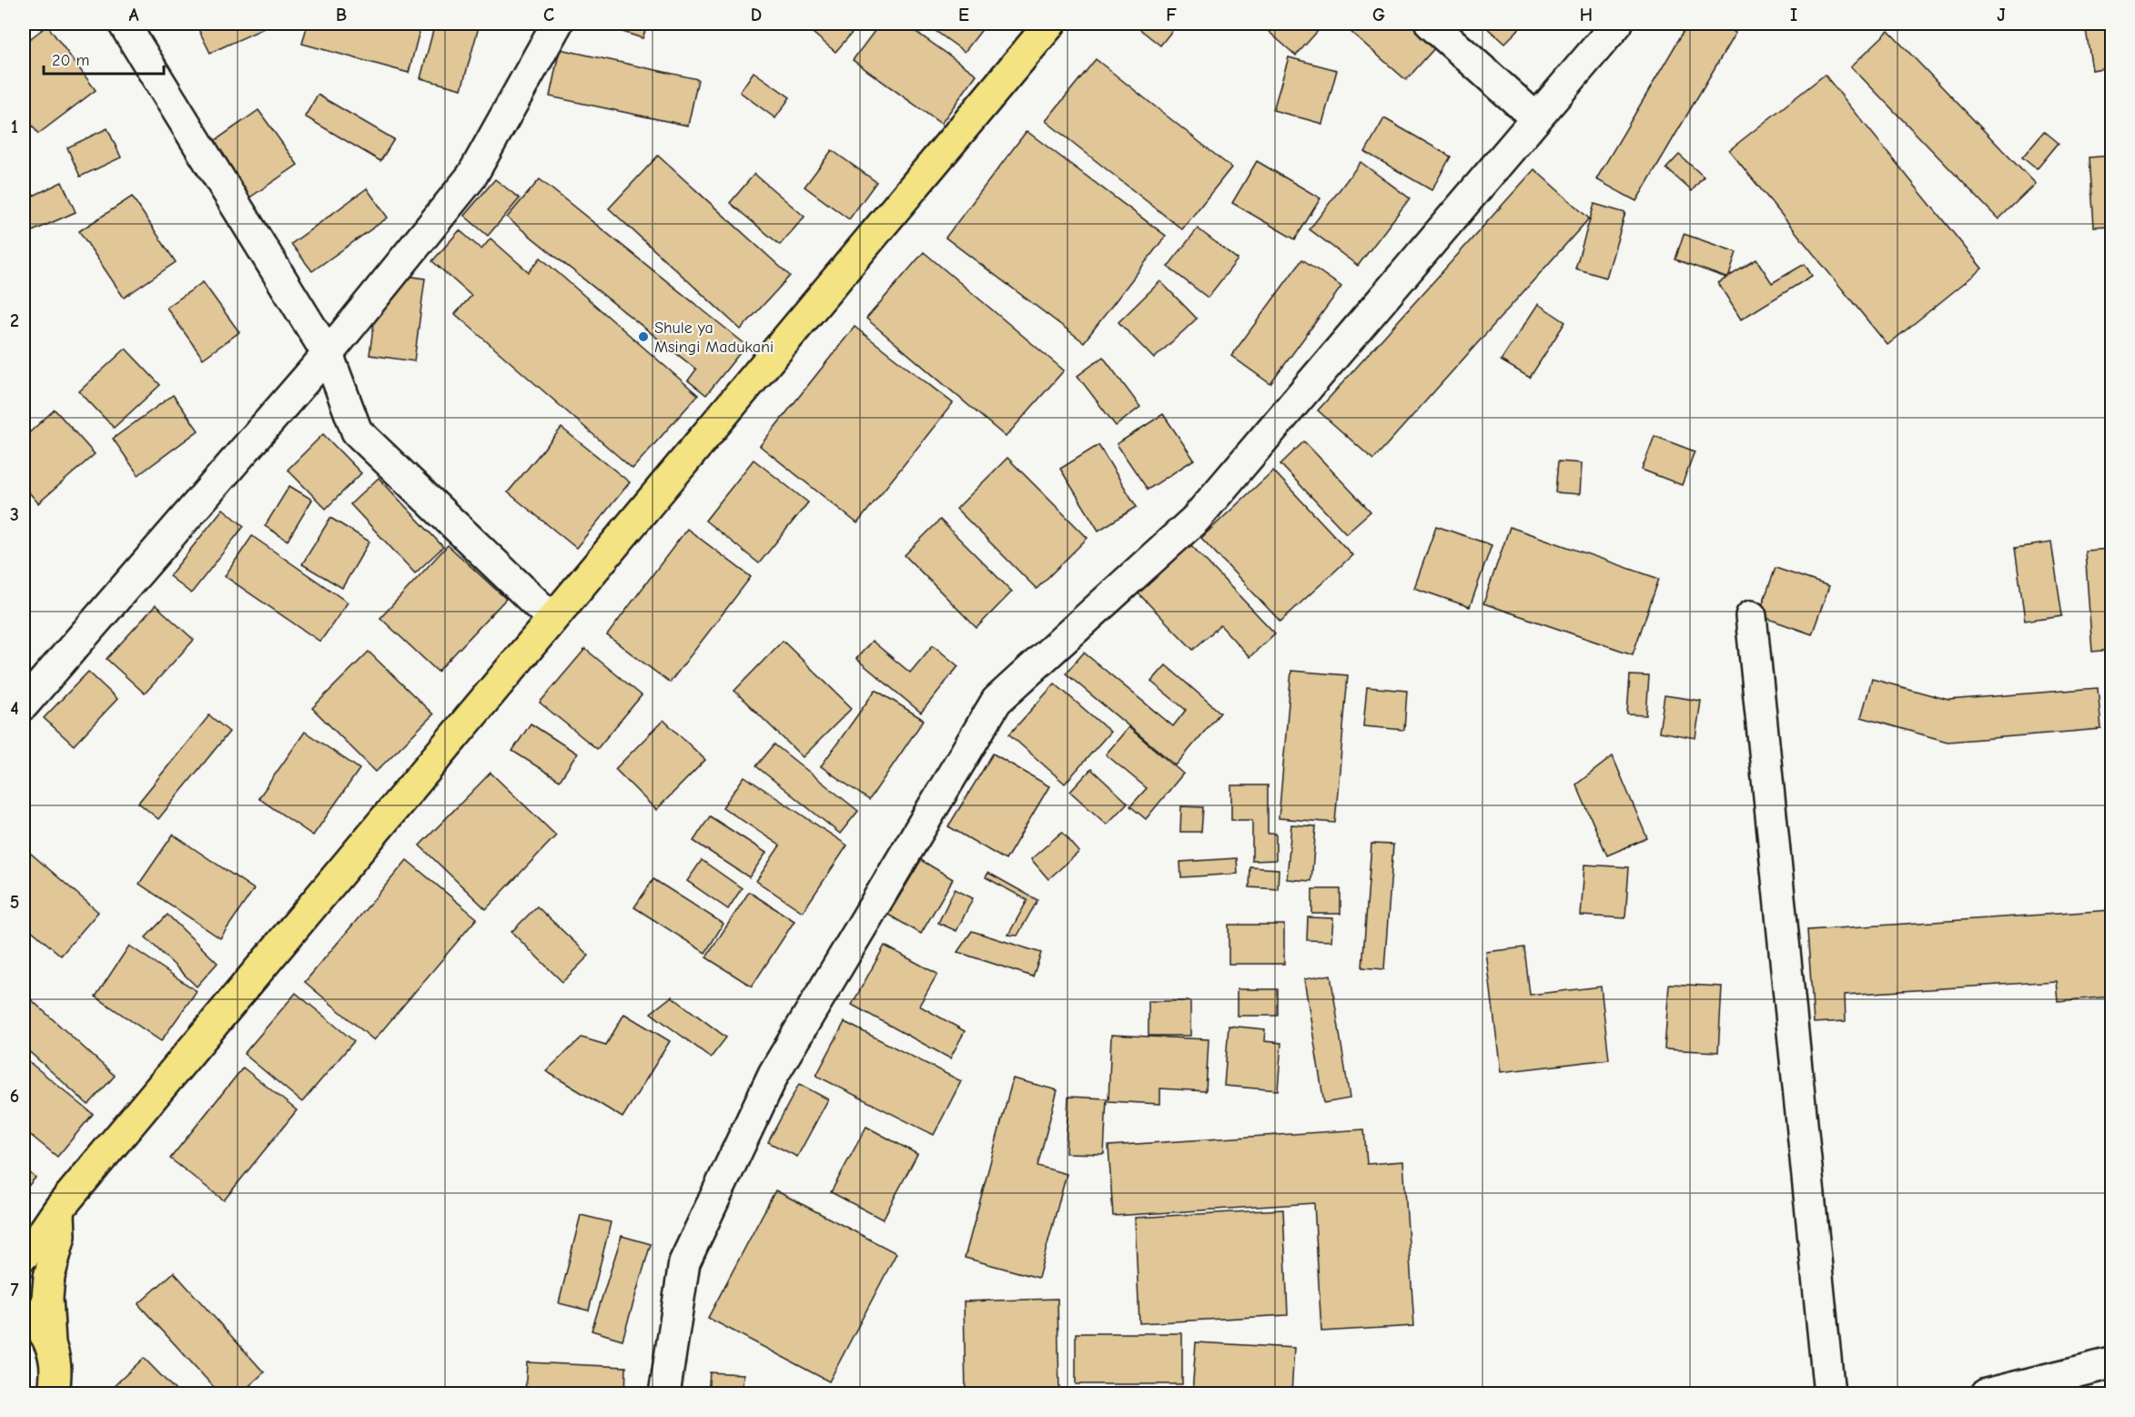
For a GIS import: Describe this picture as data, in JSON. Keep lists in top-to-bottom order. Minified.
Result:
{"places":["Shule ya Msingi Madukani"],"scale_bar":"20 m","grid":{"columns":["A","B","C","D","E","F","G","H","I","J"],"rows":["1","2","3","4","5","6","7"]}}
